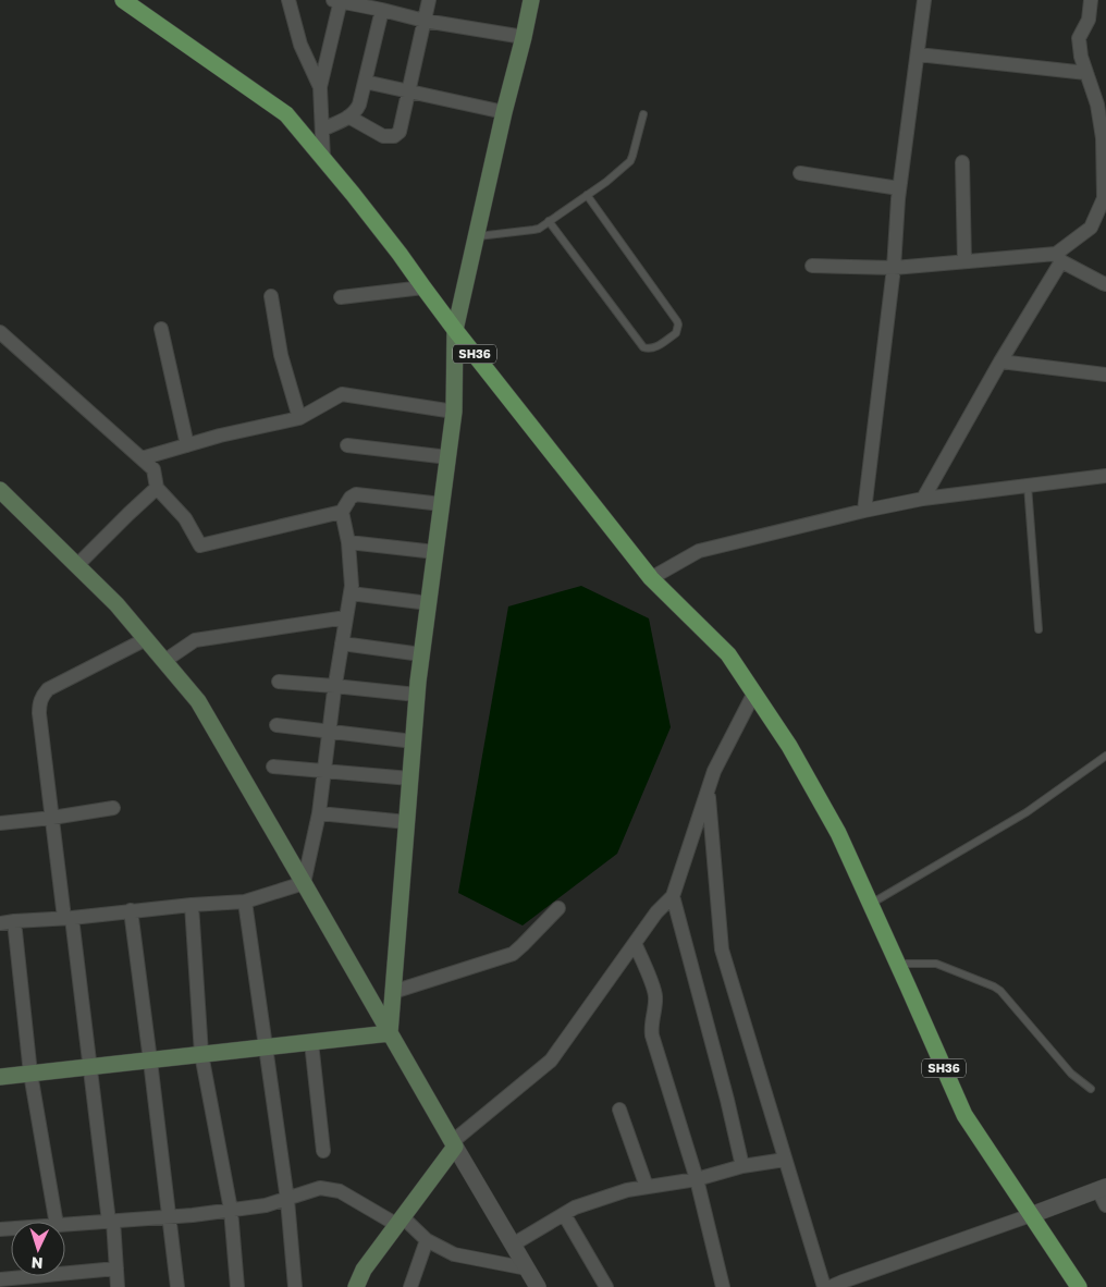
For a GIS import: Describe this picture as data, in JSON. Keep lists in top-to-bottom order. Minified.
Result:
{"streets":{"main road":["SH36"]},"north":"bottom"}
